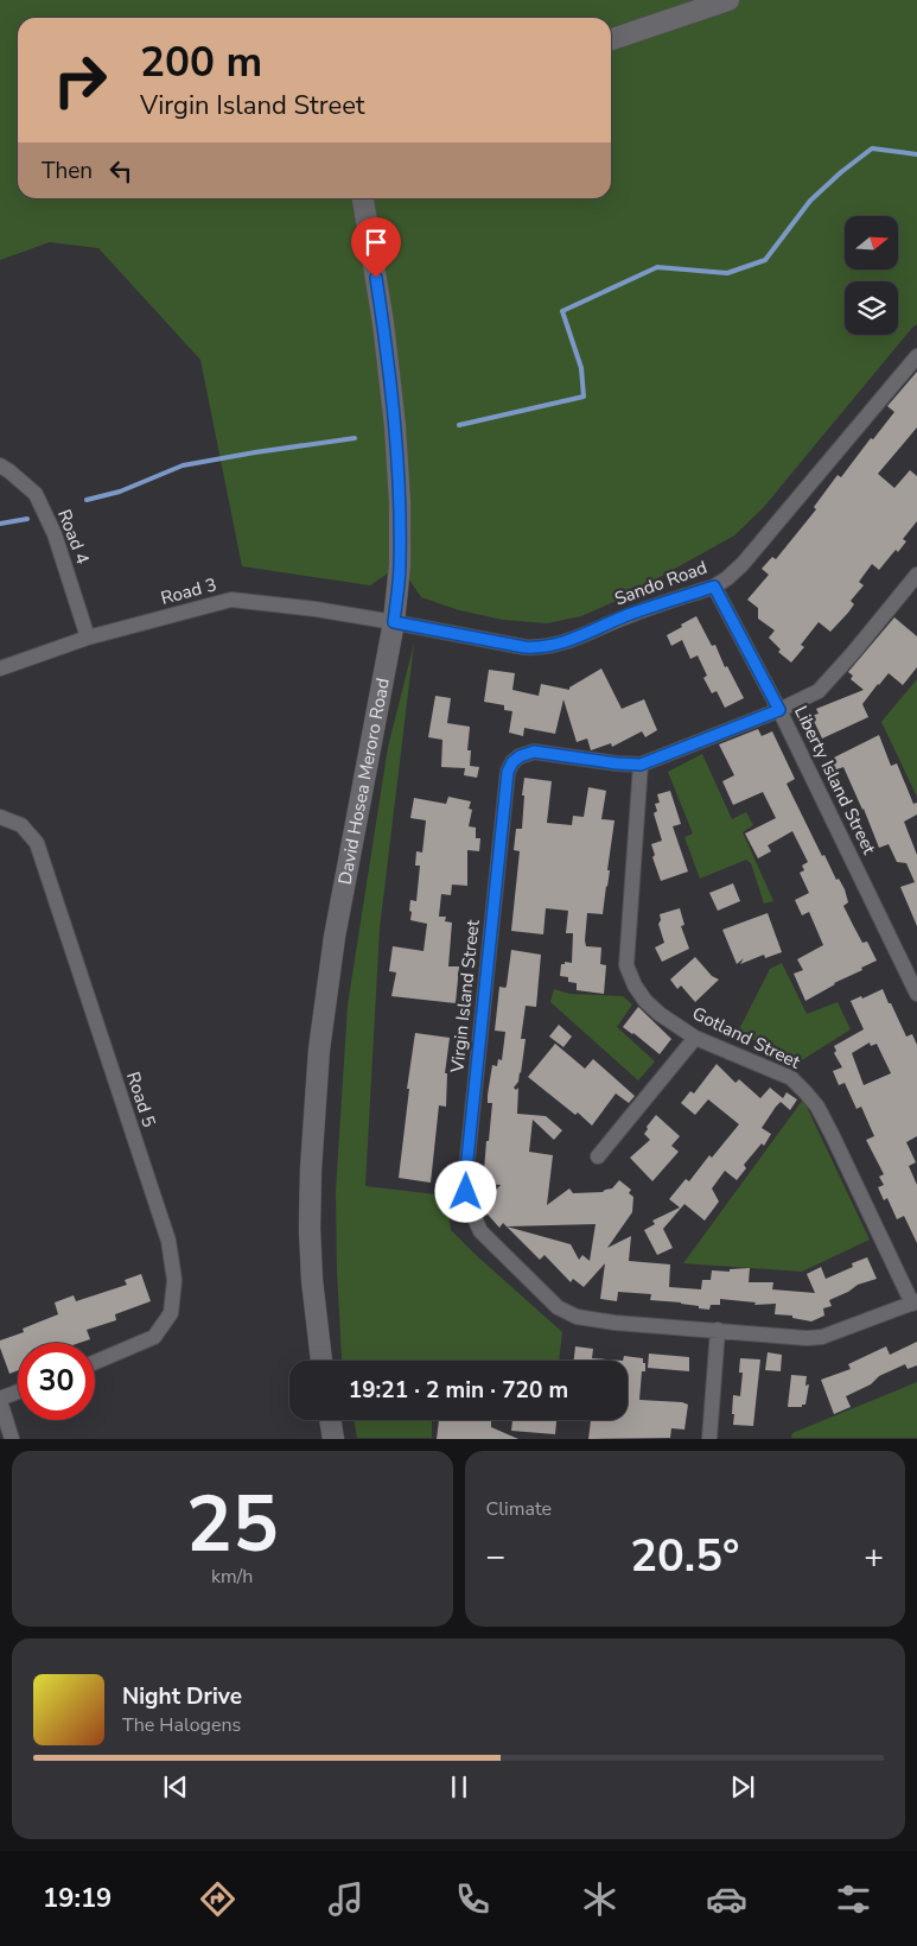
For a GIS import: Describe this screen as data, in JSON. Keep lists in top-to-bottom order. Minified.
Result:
{"streets":{"main road":["David Hosea Meroro Road"],"street":["Road 4","Sando Road","Road 3","Liberty Island Street","Virgin Island Street","Gotland Street","Road 5"]},"crossings":[["Road 4","Road 3"],["Sando Road","Road 3"],["Sando Road","Liberty Island Street"],["Sando Road","David Hosea Meroro Road"],["Road 3","David Hosea Meroro Road"],["Liberty Island Street","Virgin Island Street"],["Virgin Island Street","Gotland Street"]],"north":"right","page":{"turn":["200 m","Virgin Island Street"],"then":"Then","limit":"30","trip":"19:21 · 2 min · 720 m","tile":[["25","km/h"],"Climate"],"heat":["−","20.5°","+"],"song":["Night Drive","The Halogens"],"tabs":"19:19"}}
